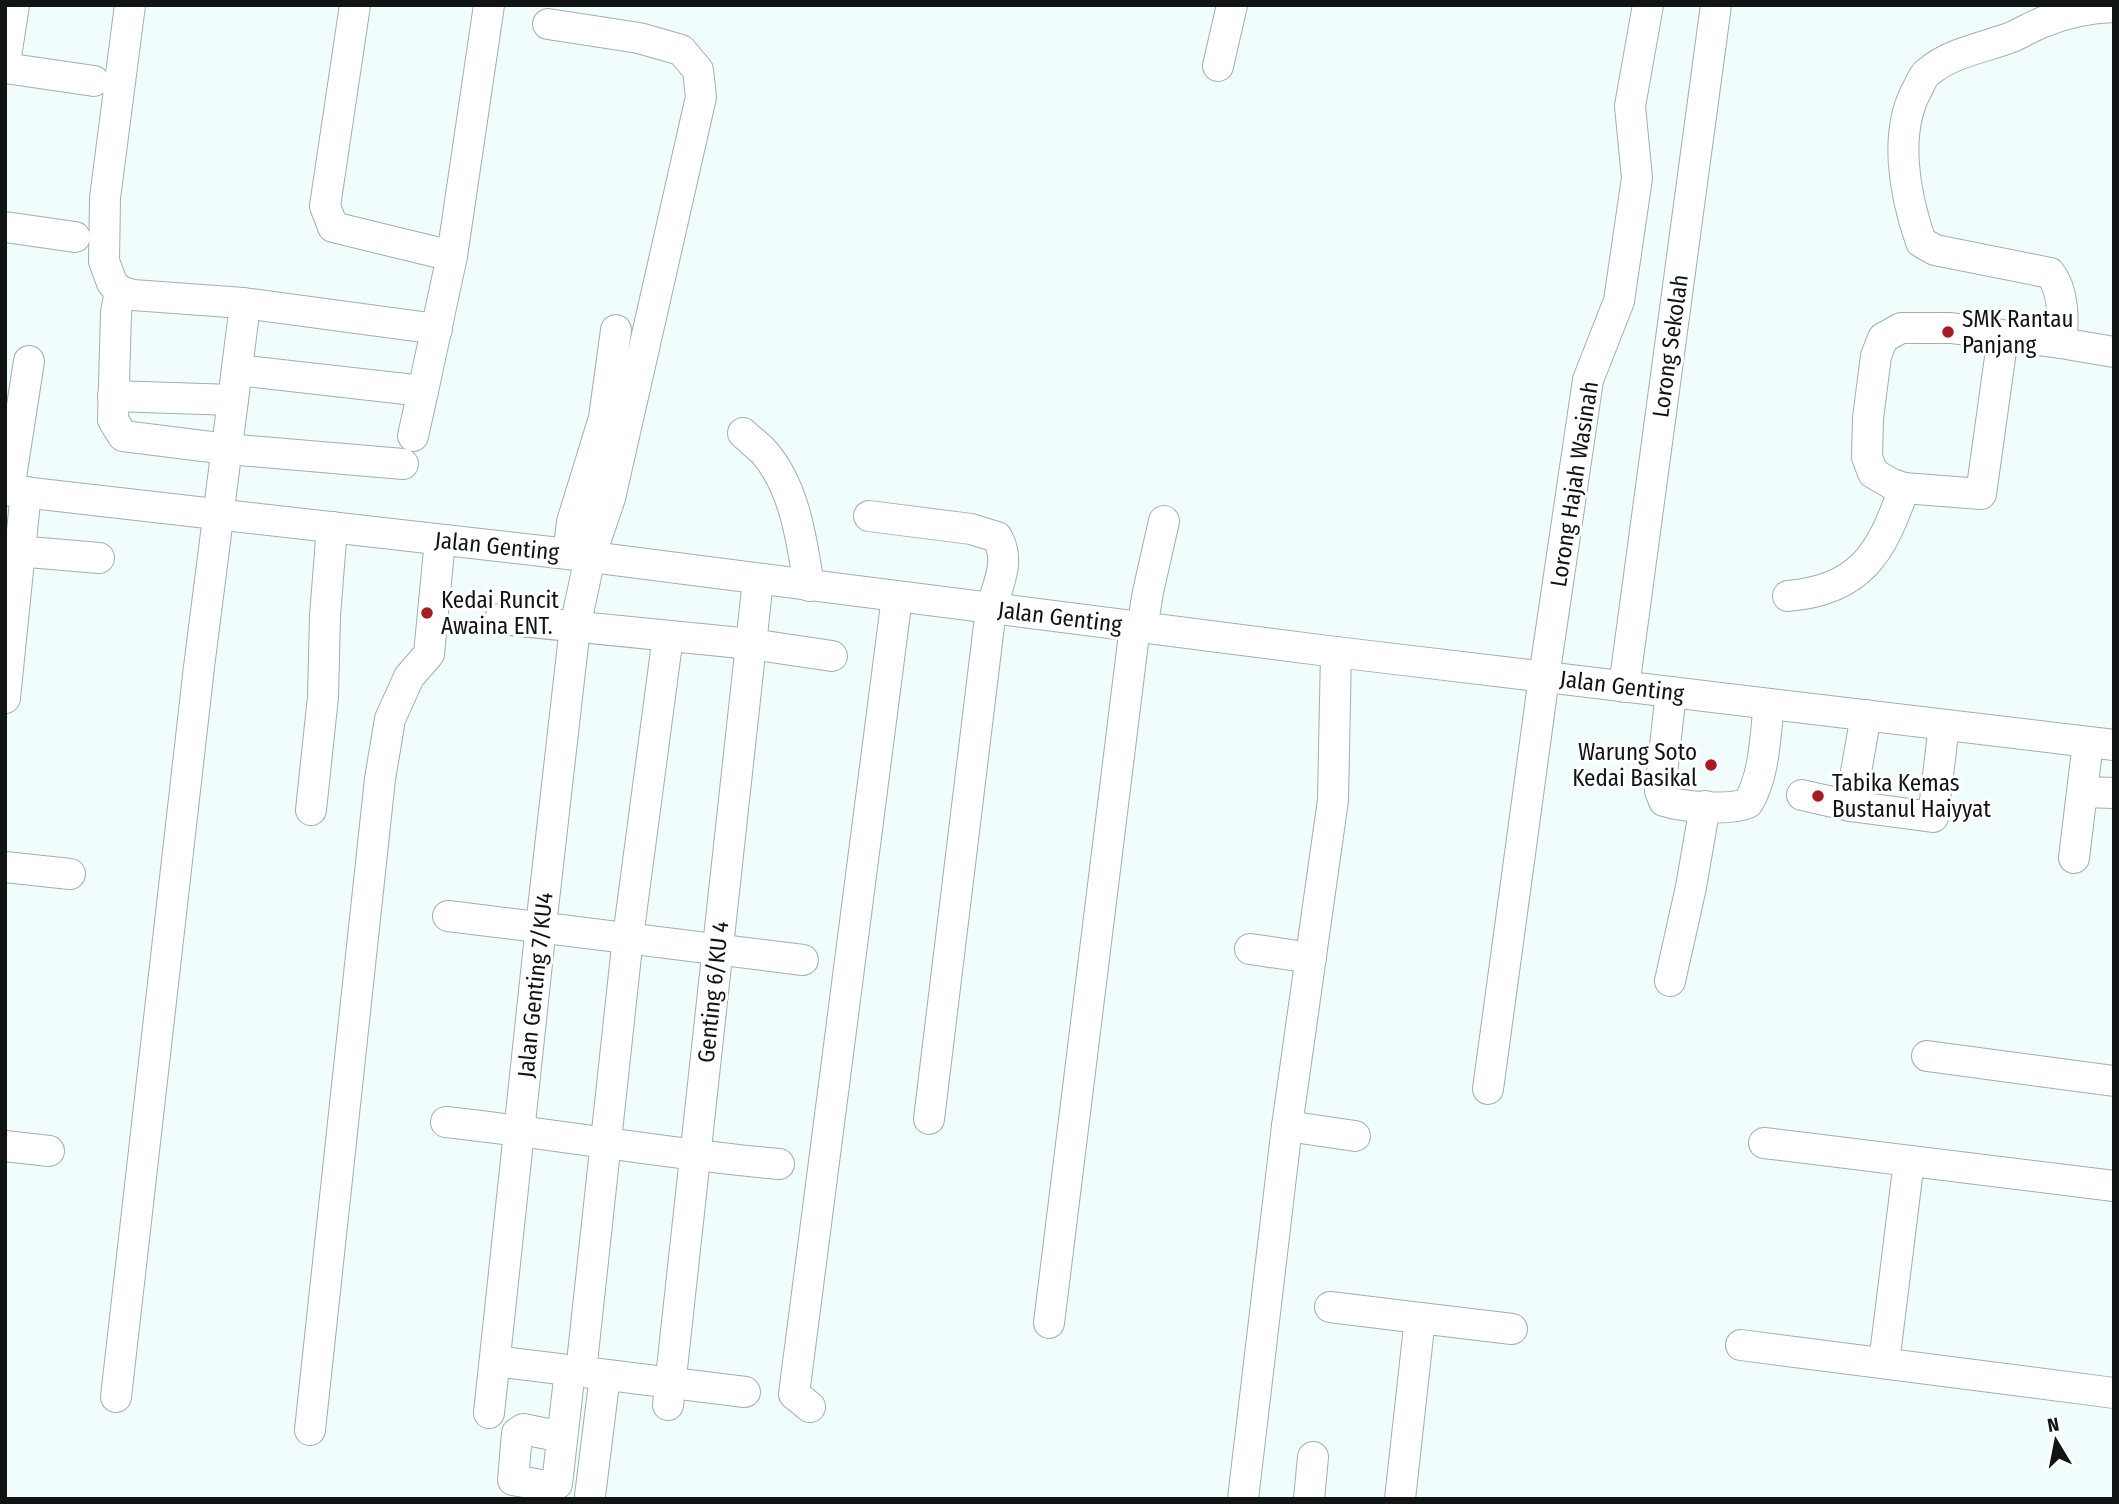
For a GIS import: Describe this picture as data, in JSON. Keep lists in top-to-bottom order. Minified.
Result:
{"streets":{"street":["Lorong Sekolah","Lorong Hajah Wasinah","Jalan Genting","Jalan Genting 7/KU4","Genting 6/KU 4"]},"crossings":[["Lorong Sekolah","Jalan Genting"],["Lorong Hajah Wasinah","Jalan Genting"],["Jalan Genting","Jalan Genting 7/KU4"],["Jalan Genting","Genting 6/KU 4"]],"places":["SMK Rantau Panjang","Kedai Runcit Awaina ENT.","Warung Soto Kedai Basikal","Tabika Kemas Bustanul Haiyyat"],"north":"top"}
